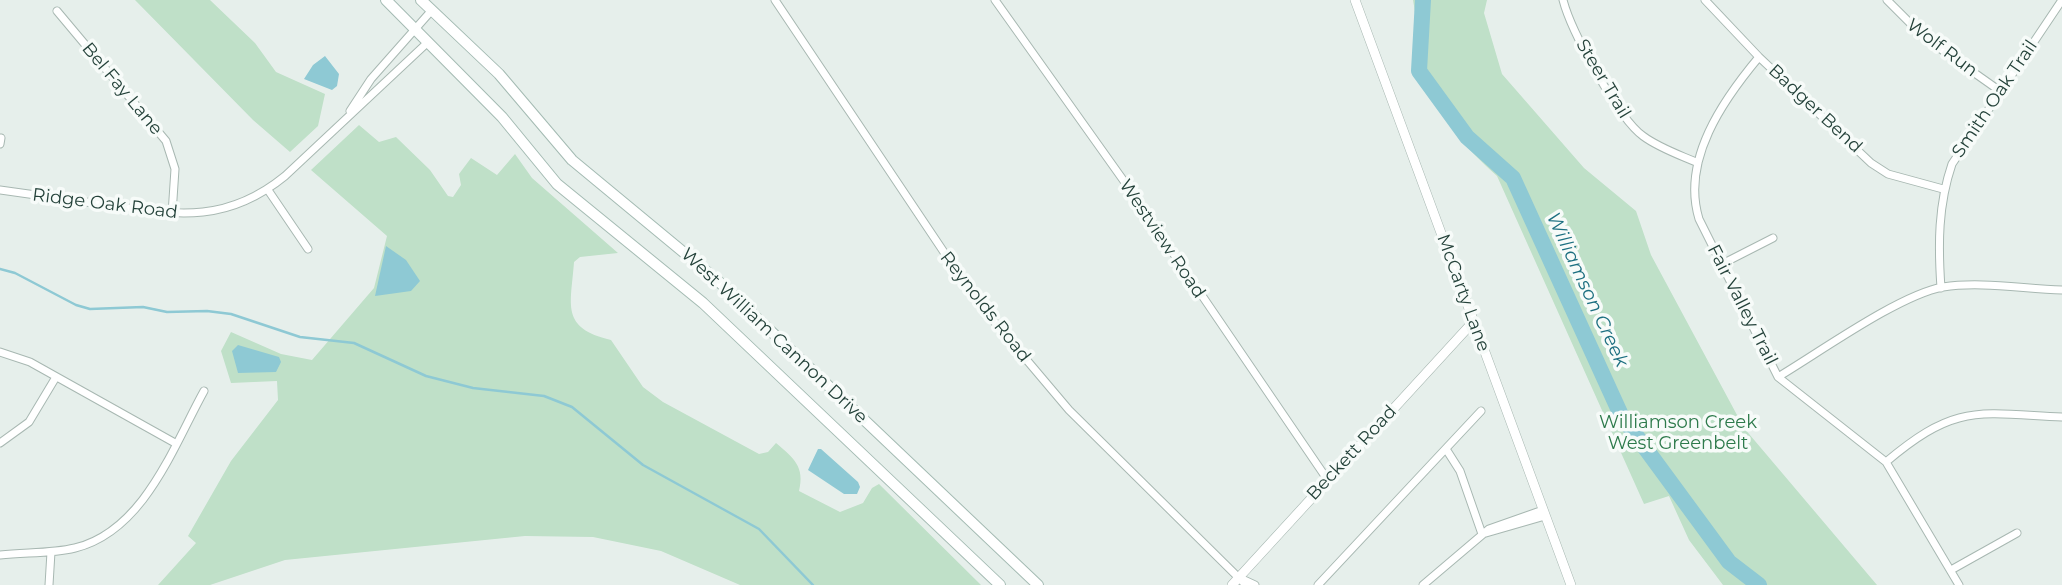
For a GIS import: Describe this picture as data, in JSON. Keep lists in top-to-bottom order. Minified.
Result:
{"streets":{"main road":["West William Cannon Drive"],"street":["Wolf Run","Steer Trail","Bel Fay Lane","Smith Oak Trail","Badger Bend","Ridge Oak Road","Westview Road","McCarty Lane","Fair Valley Trail","Reynolds Road","Beckett Road"]},"crossings":[["Wolf Run","Smith Oak Trail"],["Steer Trail","Fair Valley Trail"],["Bel Fay Lane","Ridge Oak Road"],["Smith Oak Trail","Badger Bend"],["Badger Bend","Fair Valley Trail"],["Ridge Oak Road","West William Cannon Drive"],["Westview Road","Beckett Road"],["McCarty Lane","Beckett Road"],["Reynolds Road","Beckett Road"]],"water":["Williamson Creek"],"parks":["Williamson Creek West Greenbelt"]}
